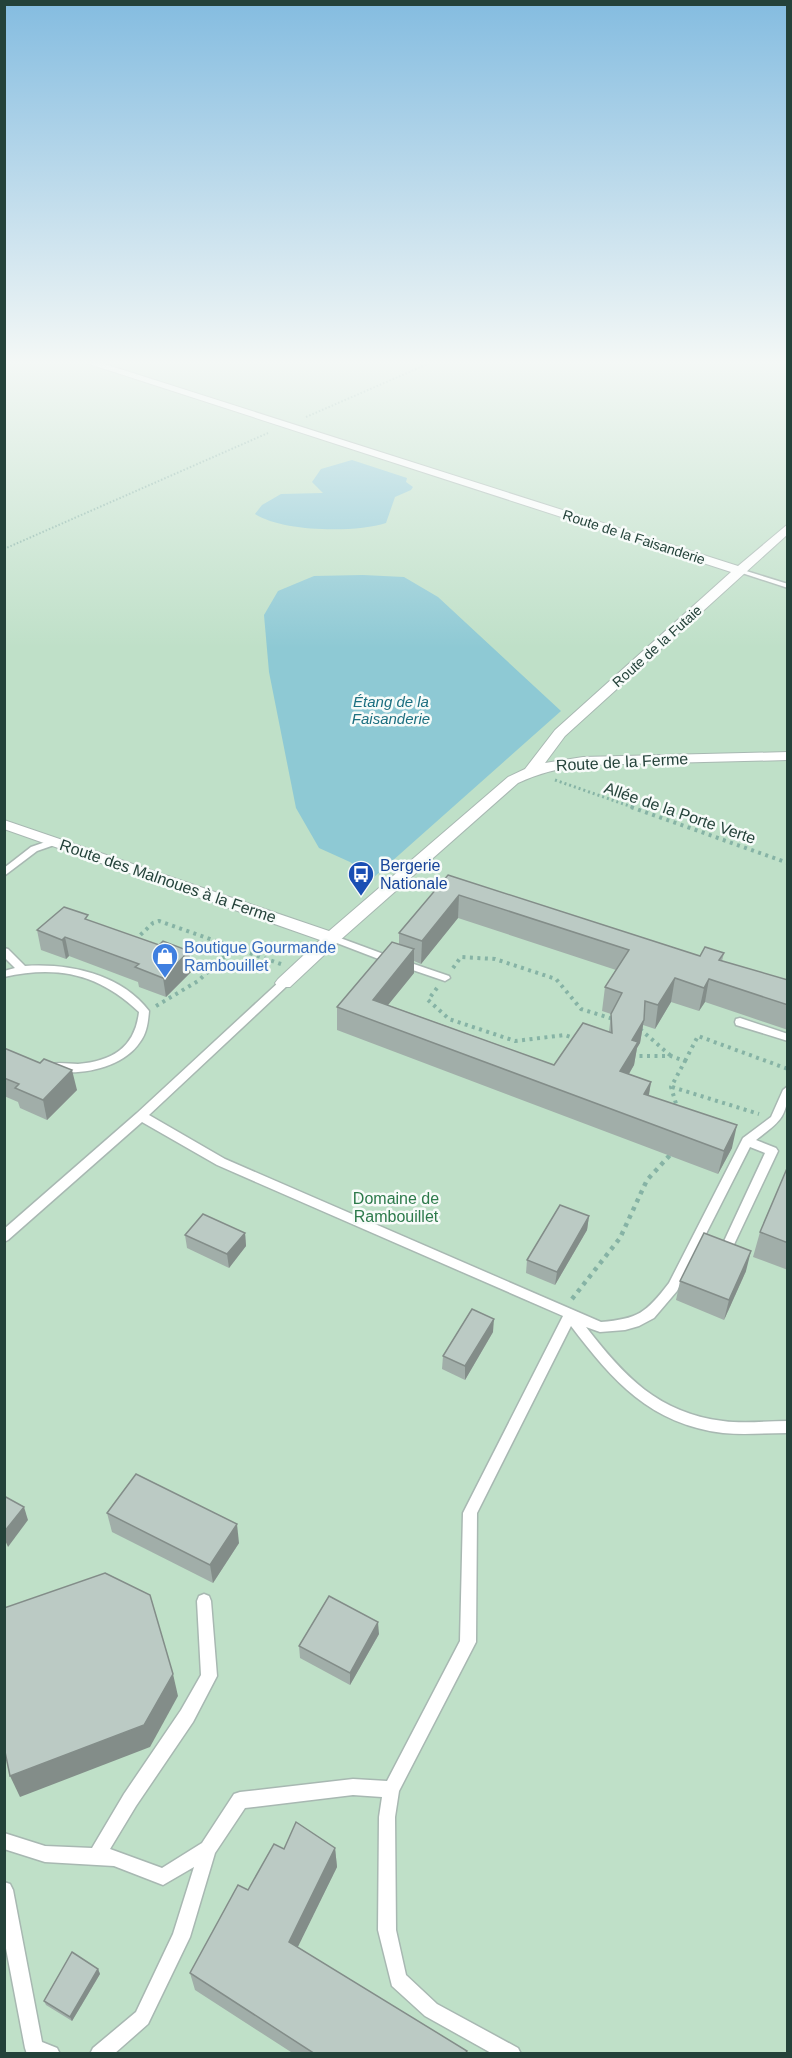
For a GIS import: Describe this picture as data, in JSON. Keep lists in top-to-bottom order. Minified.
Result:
{"streets":{"street":["Route de la Faisanderie","Route de la Futaie","Route de la Ferme","Route des Malnoues à la Ferme"],"path":["Allée de la Porte Verte"]},"crossings":[["Route de la Faisanderie","Route de la Futaie"],["Route de la Futaie","Route de la Ferme"],["Route de la Futaie","Allée de la Porte Verte"],["Route de la Ferme","Allée de la Porte Verte"],["Route de la Ferme","Route des Malnoues à la Ferme"]],"water":["Étang de la Faisanderie"],"parks":["Domaine de Rambouillet"],"places":{"bus stop":["Bergerie Nationale"],"shop":["Boutique Gourmande Rambouillet"]}}
